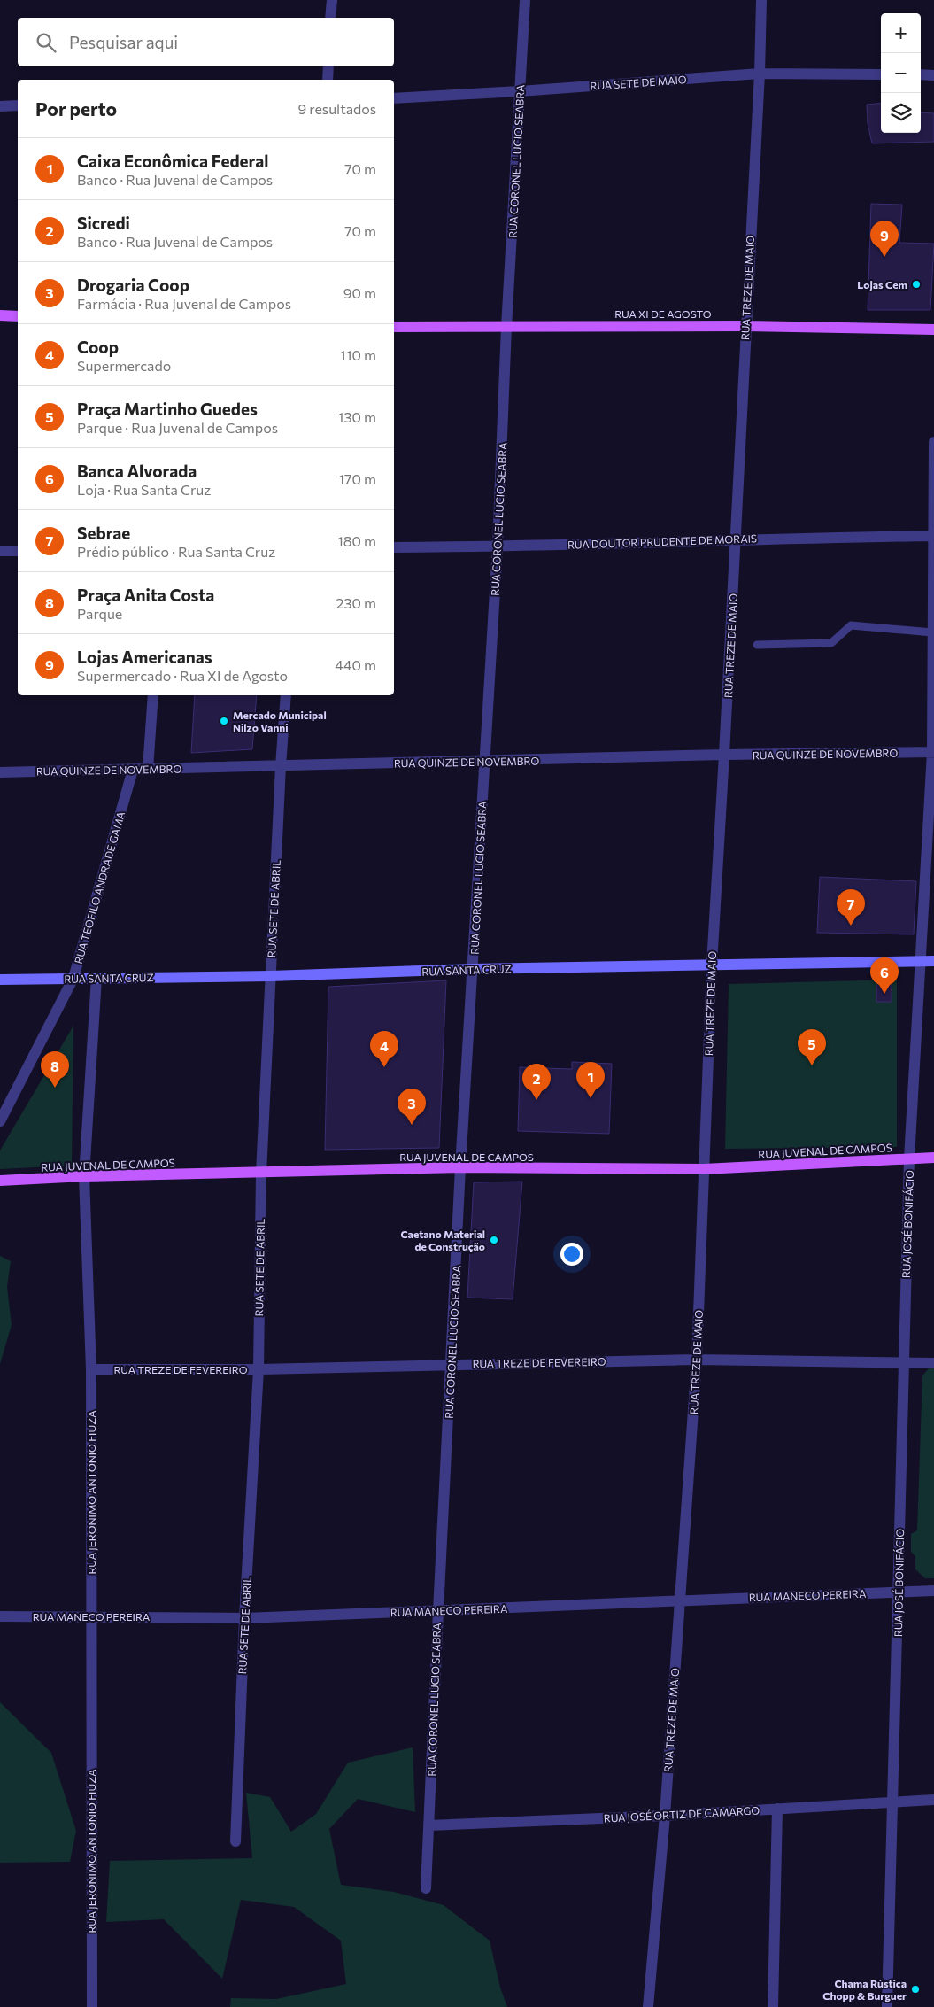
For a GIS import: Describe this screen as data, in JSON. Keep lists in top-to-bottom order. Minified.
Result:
{"streets":{"main road":["RUA XI DE AGOSTO","RUA SANTA CRUZ","RUA JUVENAL DE CAMPOS"],"street":["RUA SETE DE MAIO","RUA CORONEL LUCIO SEABRA","RUA TREZE DE MAIO","RUA DOUTOR PRUDENTE DE MORAIS","RUA QUINZE DE NOVEMBRO","RUA TEOFILO ANDRADE GAMA","RUA SETE DE ABRIL","RUA JOSÉ BONIFÁCIO","RUA TREZE DE FEVEREIRO","RUA JERONIMO ANTONIO FIUZA","RUA MANECO PEREIRA","RUA JOSÉ ORTIZ DE CAMARGO"]},"crossings":[["RUA SETE DE MAIO","RUA CORONEL LUCIO SEABRA"],["RUA SETE DE MAIO","RUA TREZE DE MAIO"],["RUA CORONEL LUCIO SEABRA","RUA XI DE AGOSTO"],["RUA CORONEL LUCIO SEABRA","RUA DOUTOR PRUDENTE DE MORAIS"],["RUA CORONEL LUCIO SEABRA","RUA QUINZE DE NOVEMBRO"],["RUA CORONEL LUCIO SEABRA","RUA SANTA CRUZ"],["RUA CORONEL LUCIO SEABRA","RUA JUVENAL DE CAMPOS"],["RUA CORONEL LUCIO SEABRA","RUA TREZE DE FEVEREIRO"],["RUA CORONEL LUCIO SEABRA","RUA MANECO PEREIRA"],["RUA CORONEL LUCIO SEABRA","RUA JOSÉ ORTIZ DE CAMARGO"],["RUA TREZE DE MAIO","RUA XI DE AGOSTO"],["RUA TREZE DE MAIO","RUA DOUTOR PRUDENTE DE MORAIS"],["RUA TREZE DE MAIO","RUA QUINZE DE NOVEMBRO"],["RUA TREZE DE MAIO","RUA SANTA CRUZ"],["RUA TREZE DE MAIO","RUA JUVENAL DE CAMPOS"],["RUA TREZE DE MAIO","RUA TREZE DE FEVEREIRO"],["RUA TREZE DE MAIO","RUA MANECO PEREIRA"],["RUA TREZE DE MAIO","RUA JOSÉ ORTIZ DE CAMARGO"],["RUA DOUTOR PRUDENTE DE MORAIS","RUA JOSÉ BONIFÁCIO"],["RUA QUINZE DE NOVEMBRO","RUA TEOFILO ANDRADE GAMA"],["RUA QUINZE DE NOVEMBRO","RUA SETE DE ABRIL"],["RUA QUINZE DE NOVEMBRO","RUA JOSÉ BONIFÁCIO"],["RUA TEOFILO ANDRADE GAMA","RUA SANTA CRUZ"],["RUA SETE DE ABRIL","RUA SANTA CRUZ"],["RUA SETE DE ABRIL","RUA JUVENAL DE CAMPOS"],["RUA SETE DE ABRIL","RUA TREZE DE FEVEREIRO"],["RUA SETE DE ABRIL","RUA MANECO PEREIRA"],["RUA SANTA CRUZ","RUA JOSÉ BONIFÁCIO"],["RUA SANTA CRUZ","RUA JERONIMO ANTONIO FIUZA"],["RUA JUVENAL DE CAMPOS","RUA JOSÉ BONIFÁCIO"],["RUA JUVENAL DE CAMPOS","RUA JERONIMO ANTONIO FIUZA"],["RUA JOSÉ BONIFÁCIO","RUA TREZE DE FEVEREIRO"],["RUA JOSÉ BONIFÁCIO","RUA MANECO PEREIRA"],["RUA JOSÉ BONIFÁCIO","RUA JOSÉ ORTIZ DE CAMARGO"],["RUA TREZE DE FEVEREIRO","RUA JERONIMO ANTONIO FIUZA"],["RUA JERONIMO ANTONIO FIUZA","RUA MANECO PEREIRA"]],"places":["Lojas Cem","Mercado Municipal Nilzo Vanni","Caetano Material de Construção","Chama Rústica Chopp & Burguer"],"page":{"map_buttons":["+","−"],"search":"Pesquisar aqui","heading":["Por perto","9 resultados"],"list":[{"mark":"1","name":"Caixa Econômica Federal","note":"Banco · Rua Juvenal de Campos","value":"70 m"},{"mark":"2","name":"Sicredi","note":"Banco · Rua Juvenal de Campos","value":"70 m"},{"mark":"3","name":"Drogaria Coop","note":"Farmácia · Rua Juvenal de Campos","value":"90 m"},{"mark":"4","name":"Coop","note":"Supermercado","value":"110 m"},{"mark":"5","name":"Praça Martinho Guedes","note":"Parque · Rua Juvenal de Campos","value":"130 m"},{"mark":"6","name":"Banca Alvorada","note":"Loja · Rua Santa Cruz","value":"170 m"},{"mark":"7","name":"Sebrae","note":"Prédio público · Rua Santa Cruz","value":"180 m"},{"mark":"8","name":"Praça Anita Costa","note":"Parque","value":"230 m"},{"mark":"9","name":"Lojas Americanas","note":"Supermercado · Rua XI de Agosto","value":"440 m"}],"pins":["9","7","6","5","4","8","1","2","3"]}}
